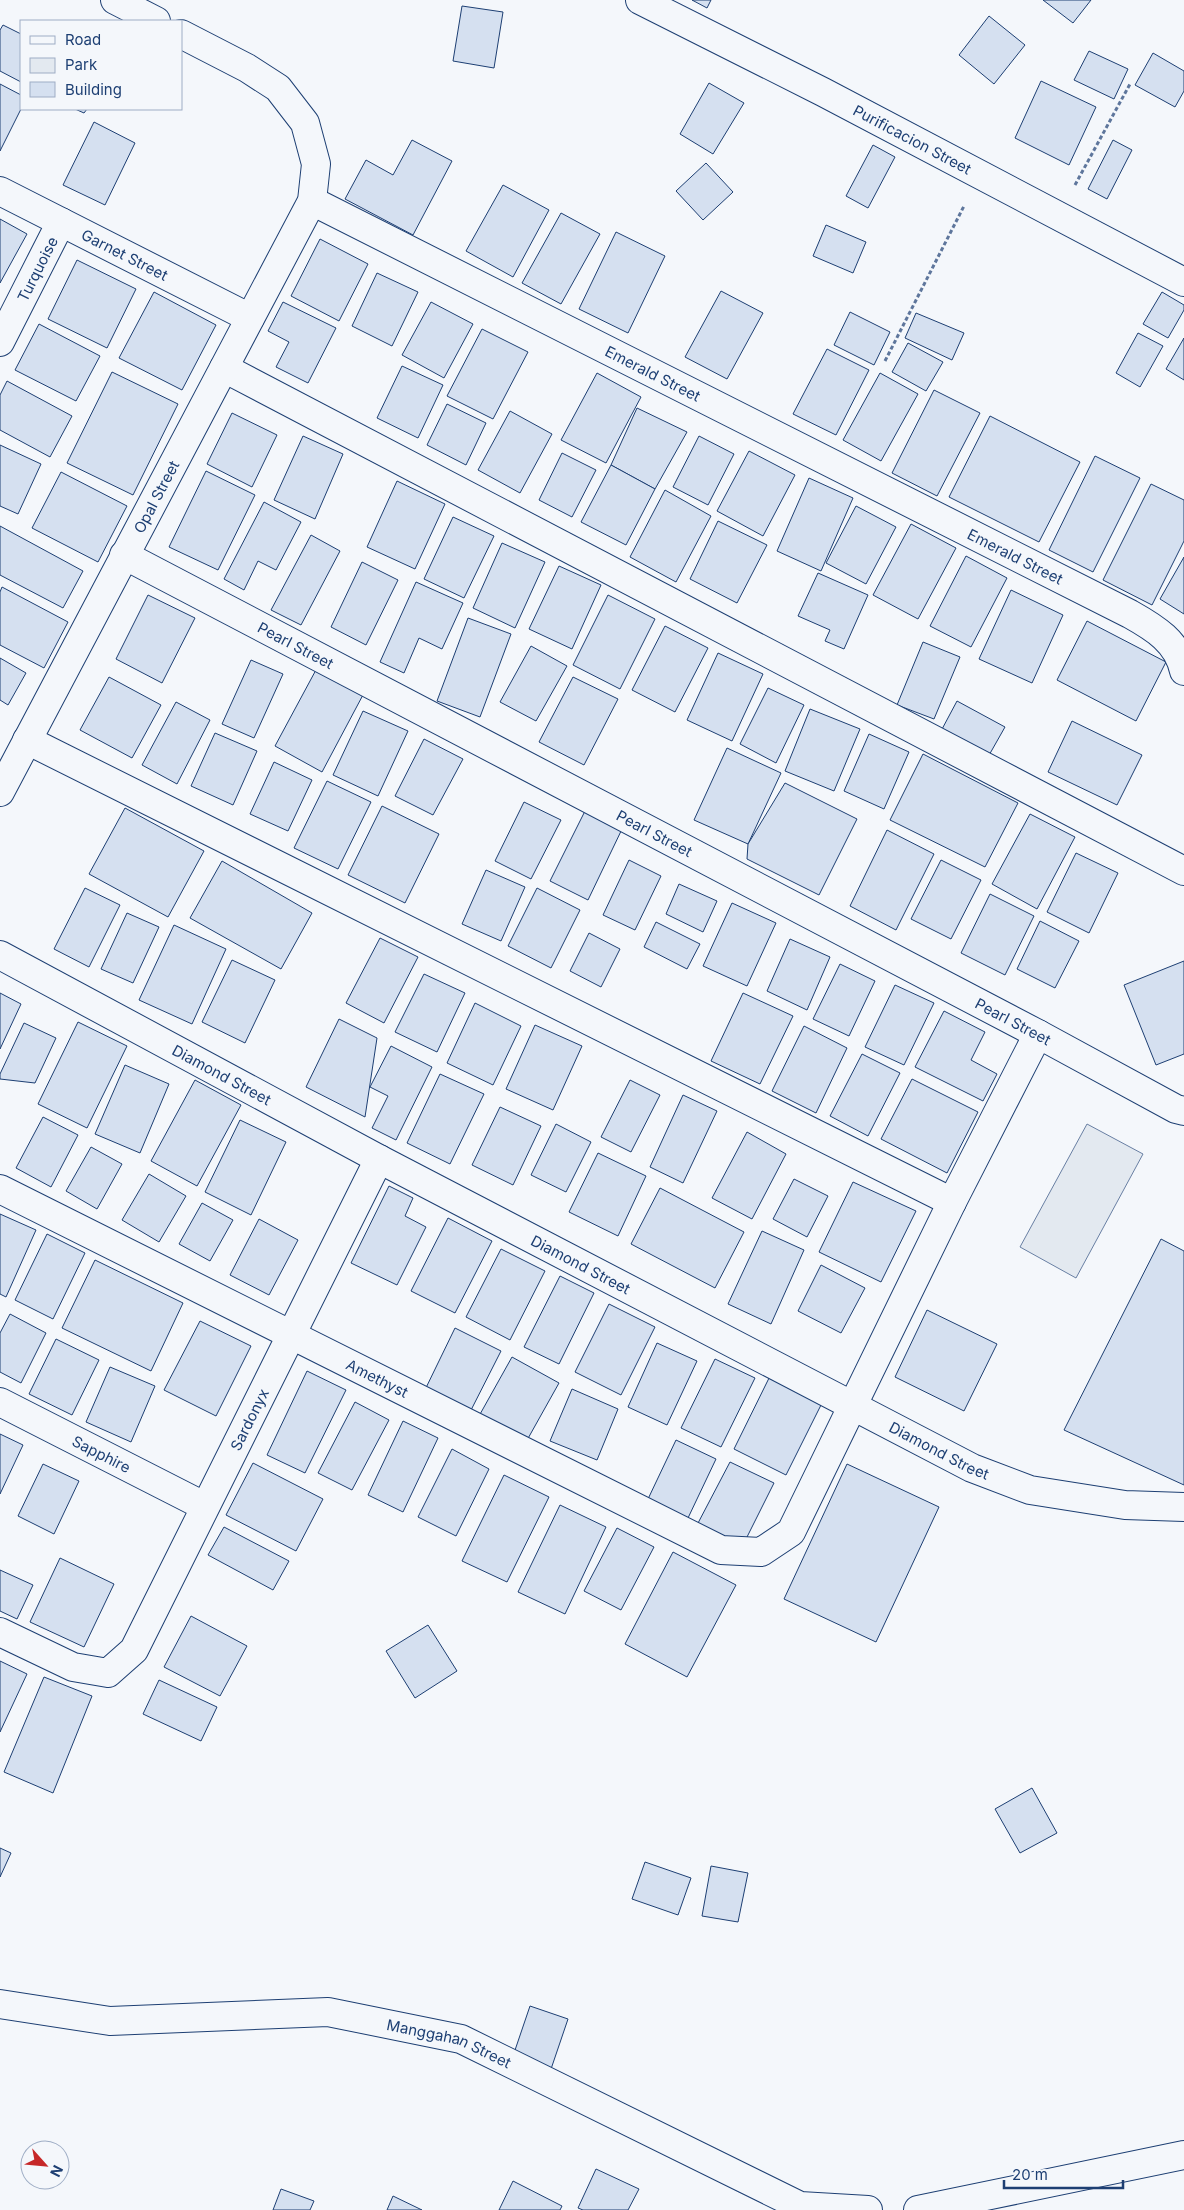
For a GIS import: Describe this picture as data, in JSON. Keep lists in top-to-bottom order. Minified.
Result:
{"streets":{"street":["Purificacion Street","Garnet Street","Turquoise","Emerald Street","Opal Street","Pearl Street","Diamond Street","Amethyst","Sardonyx","Sapphire","Manggahan Street"]},"crossings":[["Garnet Street","Turquoise"],["Garnet Street","Opal Street"],["Emerald Street","Opal Street"],["Opal Street","Pearl Street"],["Diamond Street","Amethyst"],["Diamond Street","Sardonyx"],["Amethyst","Sardonyx"],["Sardonyx","Sapphire"]],"legend":["Road","Park","Building"],"scale_bar":"20 m","north":"bottom right"}
